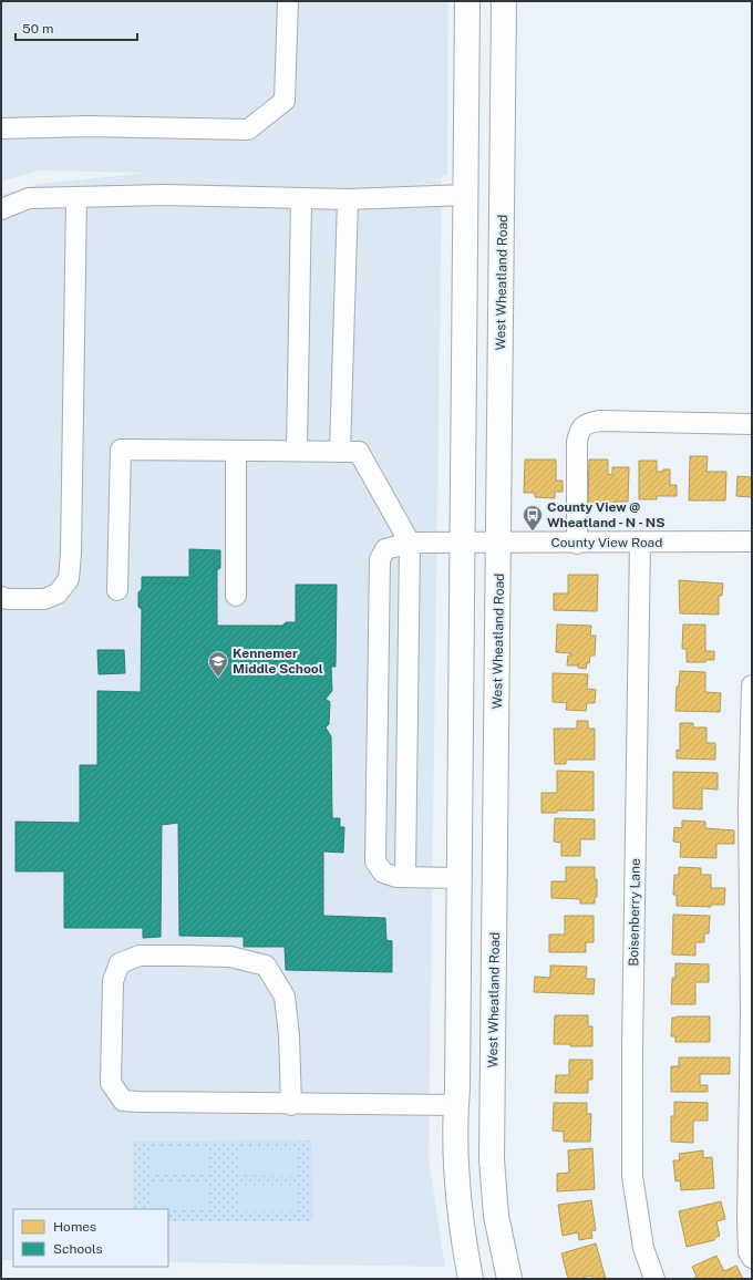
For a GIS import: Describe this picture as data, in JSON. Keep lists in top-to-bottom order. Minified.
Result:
{"streets":{"main road":["West Wheatland Road"],"street":["County View Road","Boisenberry Lane"]},"crossings":[["West Wheatland Road","County View Road"],["County View Road","Boisenberry Lane"]],"places":{"bus stop":["County View @ Wheatland - N - NS"],"school or university":["Kennemer Middle School"]},"legend":["Homes","Schools"],"scale_bar":"50 m"}
